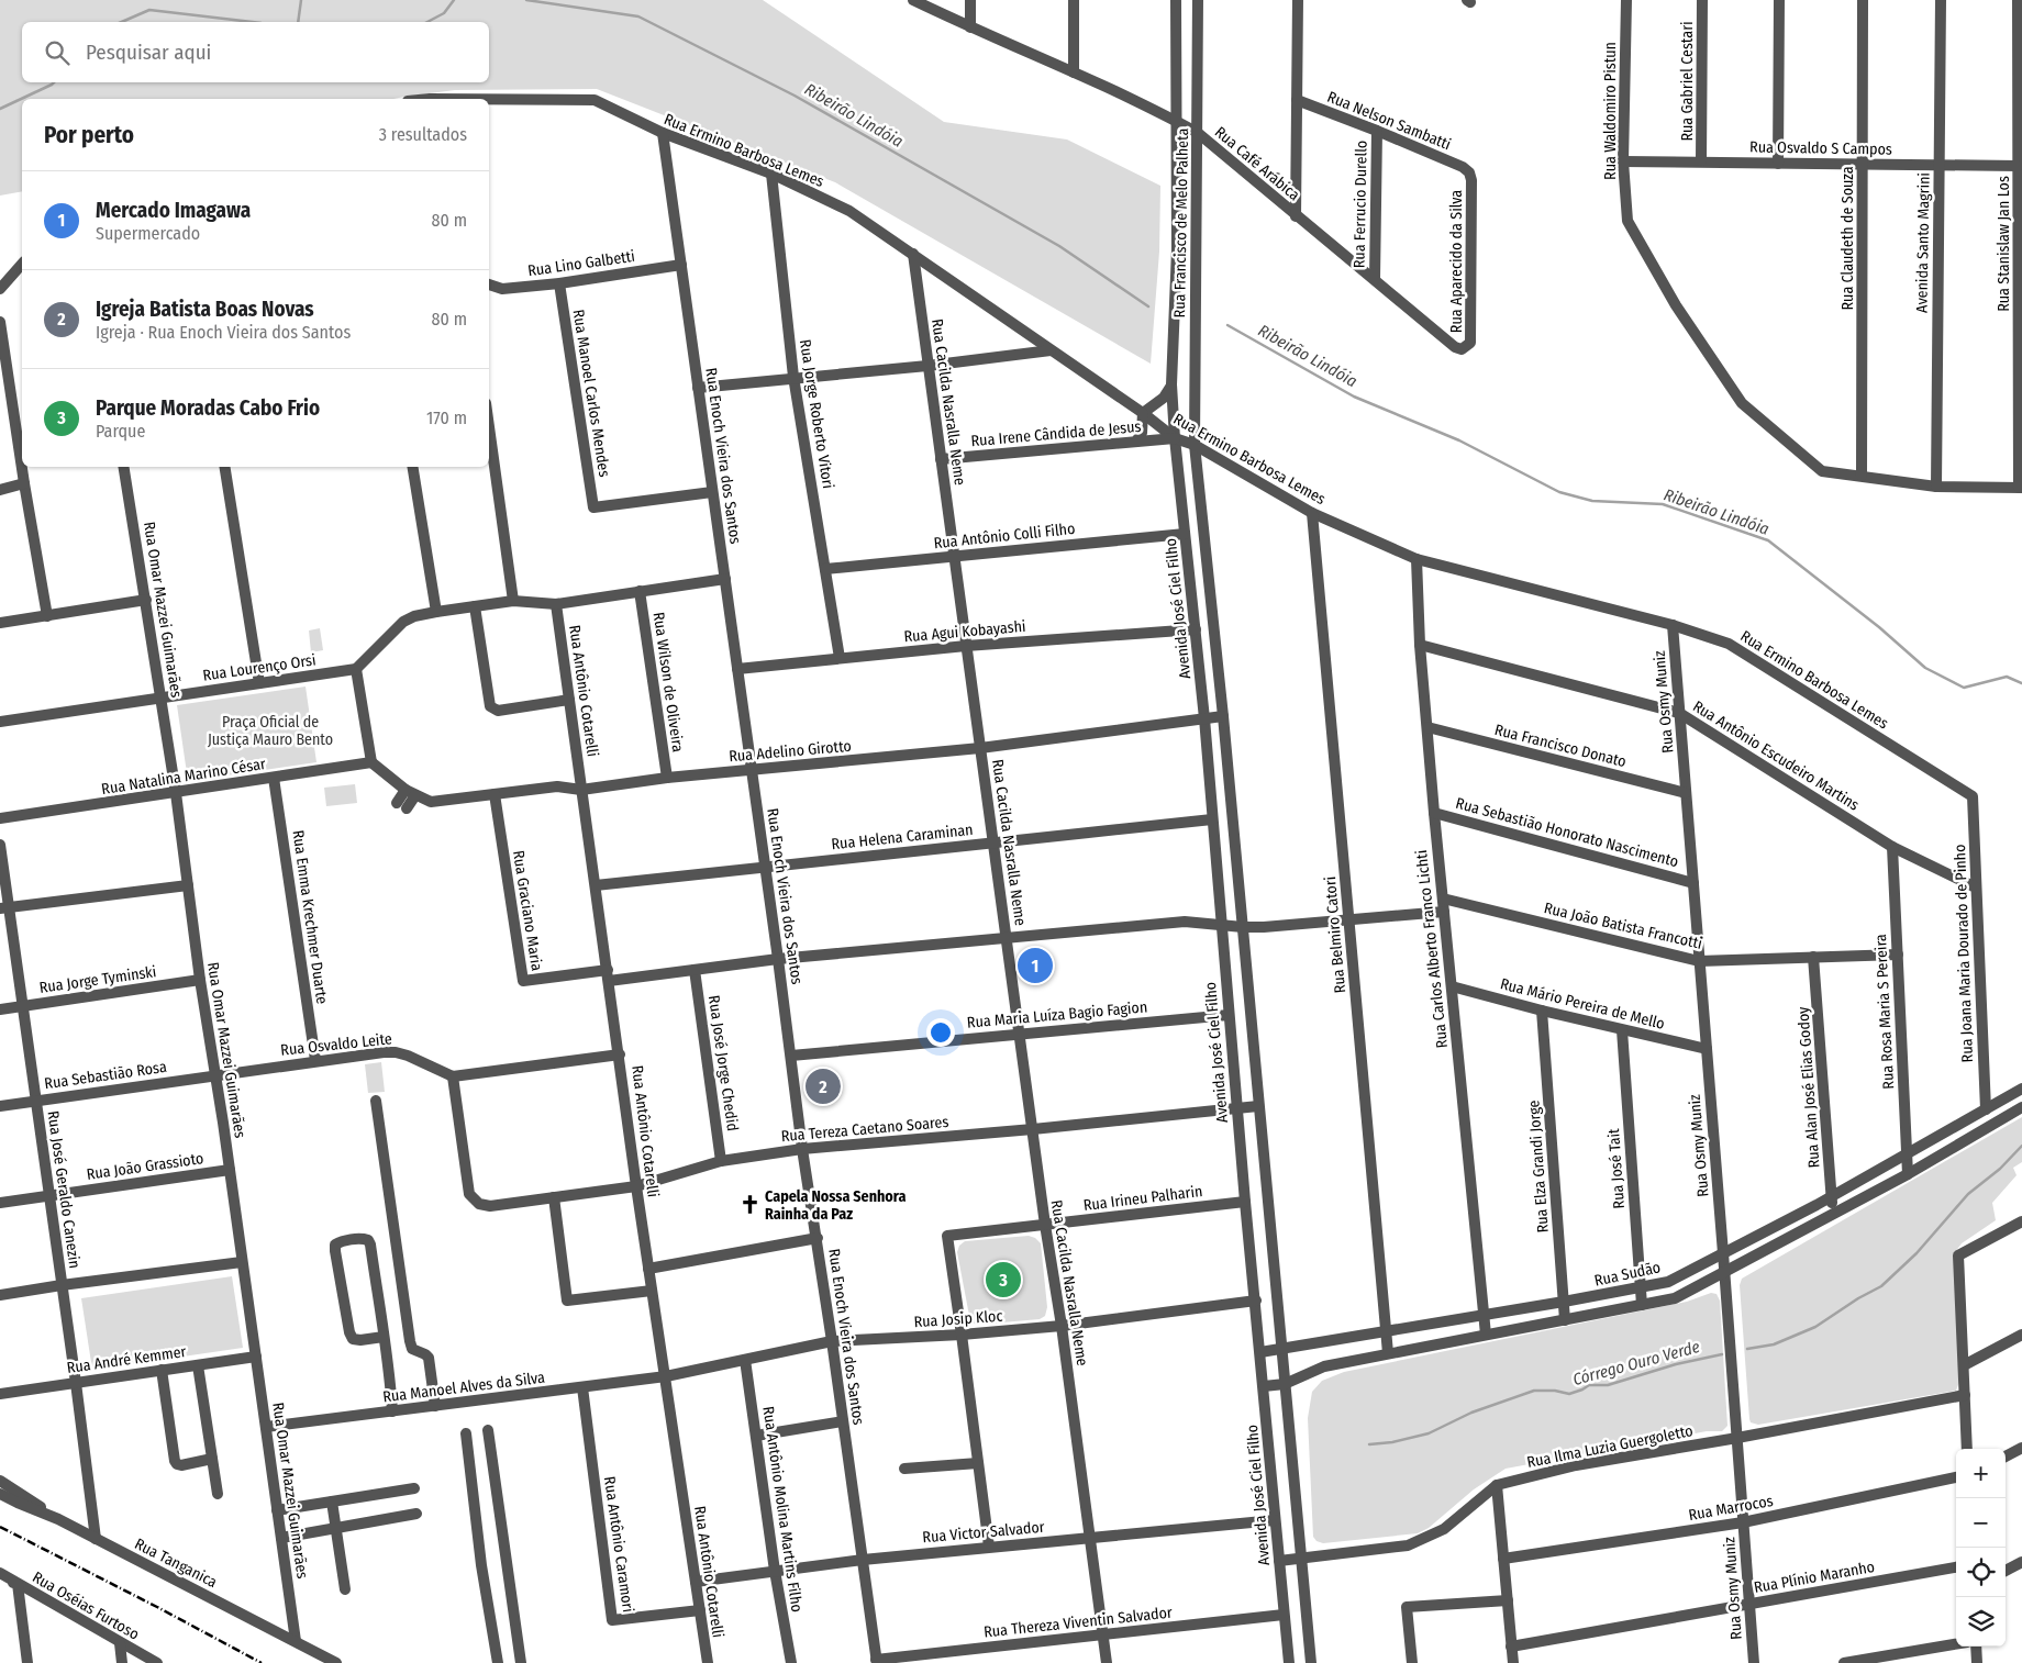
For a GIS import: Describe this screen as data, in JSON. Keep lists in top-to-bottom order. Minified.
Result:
{"streets":{"street":["Rua Gabriel Cestari","Rua Waldomiro Pistun","Rua Nelson Sambatti","Rua Osvaldo S Campos","Rua Ermino Barbosa Lemes","Rua Café Arábica","Rua Ferrucio Durello","Rua Francisco de Melo Palheta","Rua Claudeth de Souza","Avenida Santo Magrini","Rua Stanislaw Jan Los","Rua Aparecido da Silva","Rua Lino Galbetti","Rua Manoel Carlos Mendes","Rua Cacilda Nasralla Neme","Rua Jorge Roberto Vitori","Rua Irene Cândida de Jesus","Rua Enoch Vieira dos Santos","Rua Antônio Colli Filho","Avenida José Ciel Filho","Rua Omar Mazzei Guimarães","Rua Agui Kobayashi","Rua Lourenço Orsi","Rua Wilson de Oliveira","Rua Antônio Cotarelli","Rua Osmy Muniz","Rua Francisco Donato","Rua Adelino Girotto","Rua Antônio Escudeiro Martins","Rua Natalina Marino César","Rua Sebastião Honorato Nascimento","Rua Helena Caraminan","Rua Graciano Maria","Rua Emma Krechmer Duarte","Rua João Batista Francotti","Rua Belmiro Catori","Rua Carlos Alberto Franco Lichti","Rua Joana Maria Dourado de Pinho","Rua Jorge Tyminski","Rua Mário Pereira de Mello","Rua Rosa Maria S Pereira","Rua Maria Luíza Bagio Fagion","Rua Osvaldo Leite","Rua José Jorge Chedid","Rua Sebastião Rosa","Rua Alan José Elias Godoy","Rua Tereza Caetano Soares","Rua João Grassioto","Rua Elza Grandi Jorge","Rua José Tait","Rua José Geraldo Canezin","Rua Irineu Palharin","Rua Sudão","Rua Josip Kloc","Rua André Kemmer","Rua Manoel Alves da Silva","Rua Ilma Luzia Guergoletto","Rua Marrocos","Rua Antônio Molina Martins Filho","Rua Victor Salvador","Rua Antônio Caramori","Rua Tanganica","Rua Plínio Maranho","Rua Oséias Furtoso","Rua Thereza Viventin Salvador"]},"crossings":[["Rua Gabriel Cestari","Rua Osvaldo S Campos"],["Rua Waldomiro Pistun","Rua Osvaldo S Campos"],["Rua Waldomiro Pistun","Rua Claudeth de Souza"],["Rua Nelson Sambatti","Rua Ferrucio Durello"],["Rua Nelson Sambatti","Rua Aparecido da Silva"],["Rua Osvaldo S Campos","Rua Claudeth de Souza"],["Rua Osvaldo S Campos","Avenida Santo Magrini"],["Rua Osvaldo S Campos","Rua Stanislaw Jan Los"],["Rua Ermino Barbosa Lemes","Rua Francisco de Melo Palheta"],["Rua Ermino Barbosa Lemes","Rua Cacilda Nasralla Neme"],["Rua Ermino Barbosa Lemes","Rua Jorge Roberto Vitori"],["Rua Ermino Barbosa Lemes","Rua Irene Cândida de Jesus"],["Rua Ermino Barbosa Lemes","Rua Enoch Vieira dos Santos"],["Rua Ermino Barbosa Lemes","Avenida José Ciel Filho"],["Rua Ermino Barbosa Lemes","Rua Osmy Muniz"],["Rua Ermino Barbosa Lemes","Rua Belmiro Catori"],["Rua Ermino Barbosa Lemes","Rua Carlos Alberto Franco Lichti"],["Rua Ermino Barbosa Lemes","Rua Joana Maria Dourado de Pinho"],["Rua Café Arábica","Rua Ferrucio Durello"],["Rua Café Arábica","Rua Francisco de Melo Palheta"],["Rua Café Arábica","Rua Aparecido da Silva"],["Rua Francisco de Melo Palheta","Rua Irene Cândida de Jesus"],["Rua Francisco de Melo Palheta","Avenida José Ciel Filho"],["Rua Lino Galbetti","Rua Manoel Carlos Mendes"],["Rua Lino Galbetti","Rua Enoch Vieira dos Santos"],["Rua Manoel Carlos Mendes","Rua Enoch Vieira dos Santos"],["Rua Cacilda Nasralla Neme","Rua Irene Cândida de Jesus"],["Rua Cacilda Nasralla Neme","Rua Antônio Colli Filho"],["Rua Cacilda Nasralla Neme","Rua Agui Kobayashi"],["Rua Cacilda Nasralla Neme","Rua Adelino Girotto"],["Rua Cacilda Nasralla Neme","Rua Helena Caraminan"],["Rua Cacilda Nasralla Neme","Rua Maria Luíza Bagio Fagion"],["Rua Cacilda Nasralla Neme","Rua Tereza Caetano Soares"],["Rua Cacilda Nasralla Neme","Rua Irineu Palharin"],["Rua Cacilda Nasralla Neme","Rua Josip Kloc"],["Rua Cacilda Nasralla Neme","Rua Victor Salvador"],["Rua Cacilda Nasralla Neme","Rua Thereza Viventin Salvador"],["Rua Jorge Roberto Vitori","Rua Antônio Colli Filho"],["Rua Jorge Roberto Vitori","Rua Agui Kobayashi"],["Rua Irene Cândida de Jesus","Avenida José Ciel Filho"],["Rua Enoch Vieira dos Santos","Rua Agui Kobayashi"],["Rua Enoch Vieira dos Santos","Rua Adelino Girotto"],["Rua Enoch Vieira dos Santos","Rua Helena Caraminan"],["Rua Enoch Vieira dos Santos","Rua Maria Luíza Bagio Fagion"],["Rua Enoch Vieira dos Santos","Rua Tereza Caetano Soares"],["Rua Enoch Vieira dos Santos","Rua Josip Kloc"],["Rua Enoch Vieira dos Santos","Rua Victor Salvador"],["Rua Enoch Vieira dos Santos","Rua Thereza Viventin Salvador"],["Rua Antônio Colli Filho","Avenida José Ciel Filho"],["Avenida José Ciel Filho","Rua Agui Kobayashi"],["Avenida José Ciel Filho","Rua Adelino Girotto"],["Avenida José Ciel Filho","Rua Helena Caraminan"],["Avenida José Ciel Filho","Rua Maria Luíza Bagio Fagion"],["Avenida José Ciel Filho","Rua Tereza Caetano Soares"],["Avenida José Ciel Filho","Rua Irineu Palharin"],["Avenida José Ciel Filho","Rua Sudão"],["Avenida José Ciel Filho","Rua Josip Kloc"],["Avenida José Ciel Filho","Rua Ilma Luzia Guergoletto"],["Avenida José Ciel Filho","Rua Victor Salvador"],["Avenida José Ciel Filho","Rua Thereza Viventin Salvador"],["Rua Omar Mazzei Guimarães","Rua Lourenço Orsi"],["Rua Omar Mazzei Guimarães","Rua Natalina Marino César"],["Rua Omar Mazzei Guimarães","Rua Jorge Tyminski"],["Rua Omar Mazzei Guimarães","Rua Osvaldo Leite"],["Rua Omar Mazzei Guimarães","Rua Sebastião Rosa"],["Rua Omar Mazzei Guimarães","Rua João Grassioto"],["Rua Omar Mazzei Guimarães","Rua André Kemmer"],["Rua Omar Mazzei Guimarães","Rua Manoel Alves da Silva"],["Rua Omar Mazzei Guimarães","Rua Tanganica"],["Rua Wilson de Oliveira","Rua Adelino Girotto"],["Rua Antônio Cotarelli","Rua Adelino Girotto"],["Rua Antônio Cotarelli","Rua Helena Caraminan"],["Rua Antônio Cotarelli","Rua Graciano Maria"],["Rua Antônio Cotarelli","Rua Tereza Caetano Soares"],["Rua Antônio Cotarelli","Rua Josip Kloc"],["Rua Antônio Cotarelli","Rua Manoel Alves da Silva"],["Rua Antônio Cotarelli","Rua Victor Salvador"],["Rua Antônio Cotarelli","Rua Antônio Caramori"],["Rua Osmy Muniz","Rua Francisco Donato"],["Rua Osmy Muniz","Rua Antônio Escudeiro Martins"],["Rua Osmy Muniz","Rua Sebastião Honorato Nascimento"],["Rua Osmy Muniz","Rua João Batista Francotti"],["Rua Osmy Muniz","Rua Mário Pereira de Mello"],["Rua Osmy Muniz","Rua Sudão"],["Rua Osmy Muniz","Rua Ilma Luzia Guergoletto"],["Rua Osmy Muniz","Rua Marrocos"],["Rua Osmy Muniz","Rua Plínio Maranho"],["Rua Francisco Donato","Rua Carlos Alberto Franco Lichti"],["Rua Adelino Girotto","Rua Natalina Marino César"],["Rua Adelino Girotto","Rua Graciano Maria"],["Rua Antônio Escudeiro Martins","Rua Carlos Alberto Franco Lichti"],["Rua Antônio Escudeiro Martins","Rua Joana Maria Dourado de Pinho"],["Rua Antônio Escudeiro Martins","Rua Rosa Maria S Pereira"],["Rua Natalina Marino César","Rua Emma Krechmer Duarte"],["Rua Sebastião Honorato Nascimento","Rua Carlos Alberto Franco Lichti"],["Rua Emma Krechmer Duarte","Rua Osvaldo Leite"],["Rua João Batista Francotti","Rua Carlos Alberto Franco Lichti"],["Rua João Batista Francotti","Rua Rosa Maria S Pereira"],["Rua João Batista Francotti","Rua Alan José Elias Godoy"],["Rua Belmiro Catori","Rua Sudão"],["Rua Carlos Alberto Franco Lichti","Rua Mário Pereira de Mello"],["Rua Carlos Alberto Franco Lichti","Rua Sudão"],["Rua Joana Maria Dourado de Pinho","Rua Sudão"],["Rua Jorge Tyminski","Rua José Geraldo Canezin"],["Rua Mário Pereira de Mello","Rua Elza Grandi Jorge"],["Rua Mário Pereira de Mello","Rua José Tait"],["Rua Rosa Maria S Pereira","Rua Sudão"],["Rua Osvaldo Leite","Rua Sebastião Rosa"],["Rua Osvaldo Leite","Rua Tereza Caetano Soares"],["Rua José Jorge Chedid","Rua Tereza Caetano Soares"],["Rua Sebastião Rosa","Rua José Geraldo Canezin"],["Rua Alan José Elias Godoy","Rua Sudão"],["Rua João Grassioto","Rua José Geraldo Canezin"],["Rua Elza Grandi Jorge","Rua Sudão"],["Rua José Tait","Rua Sudão"],["Rua José Geraldo Canezin","Rua André Kemmer"],["Rua José Geraldo Canezin","Rua Tanganica"],["Rua Irineu Palharin","Rua Josip Kloc"],["Rua Josip Kloc","Rua Manoel Alves da Silva"],["Rua Josip Kloc","Rua Antônio Molina Martins Filho"],["Rua Manoel Alves da Silva","Rua Antônio Caramori"],["Rua Antônio Molina Martins Filho","Rua Victor Salvador"]],"water":["Ribeirão Lindóia","Córrego Ouro Verde"],"parks":["Praça Oficial de Justiça Mauro Bento"],"places":{"church":["Capela Nossa Senhora Rainha da Paz"]},"page":{"search":"Pesquisar aqui","heading":["Por perto","3 resultados"],"list":[{"mark":"1","name":"Mercado Imagawa","note":"Supermercado","value":"80 m"},{"mark":"2","name":"Igreja Batista Boas Novas","note":"Igreja · Rua Enoch Vieira dos Santos","value":"80 m"},{"mark":"3","name":"Parque Moradas Cabo Frio","note":"Parque","value":"170 m"}],"pins":["1","2","3"],"map_buttons":["+","−"]}}
